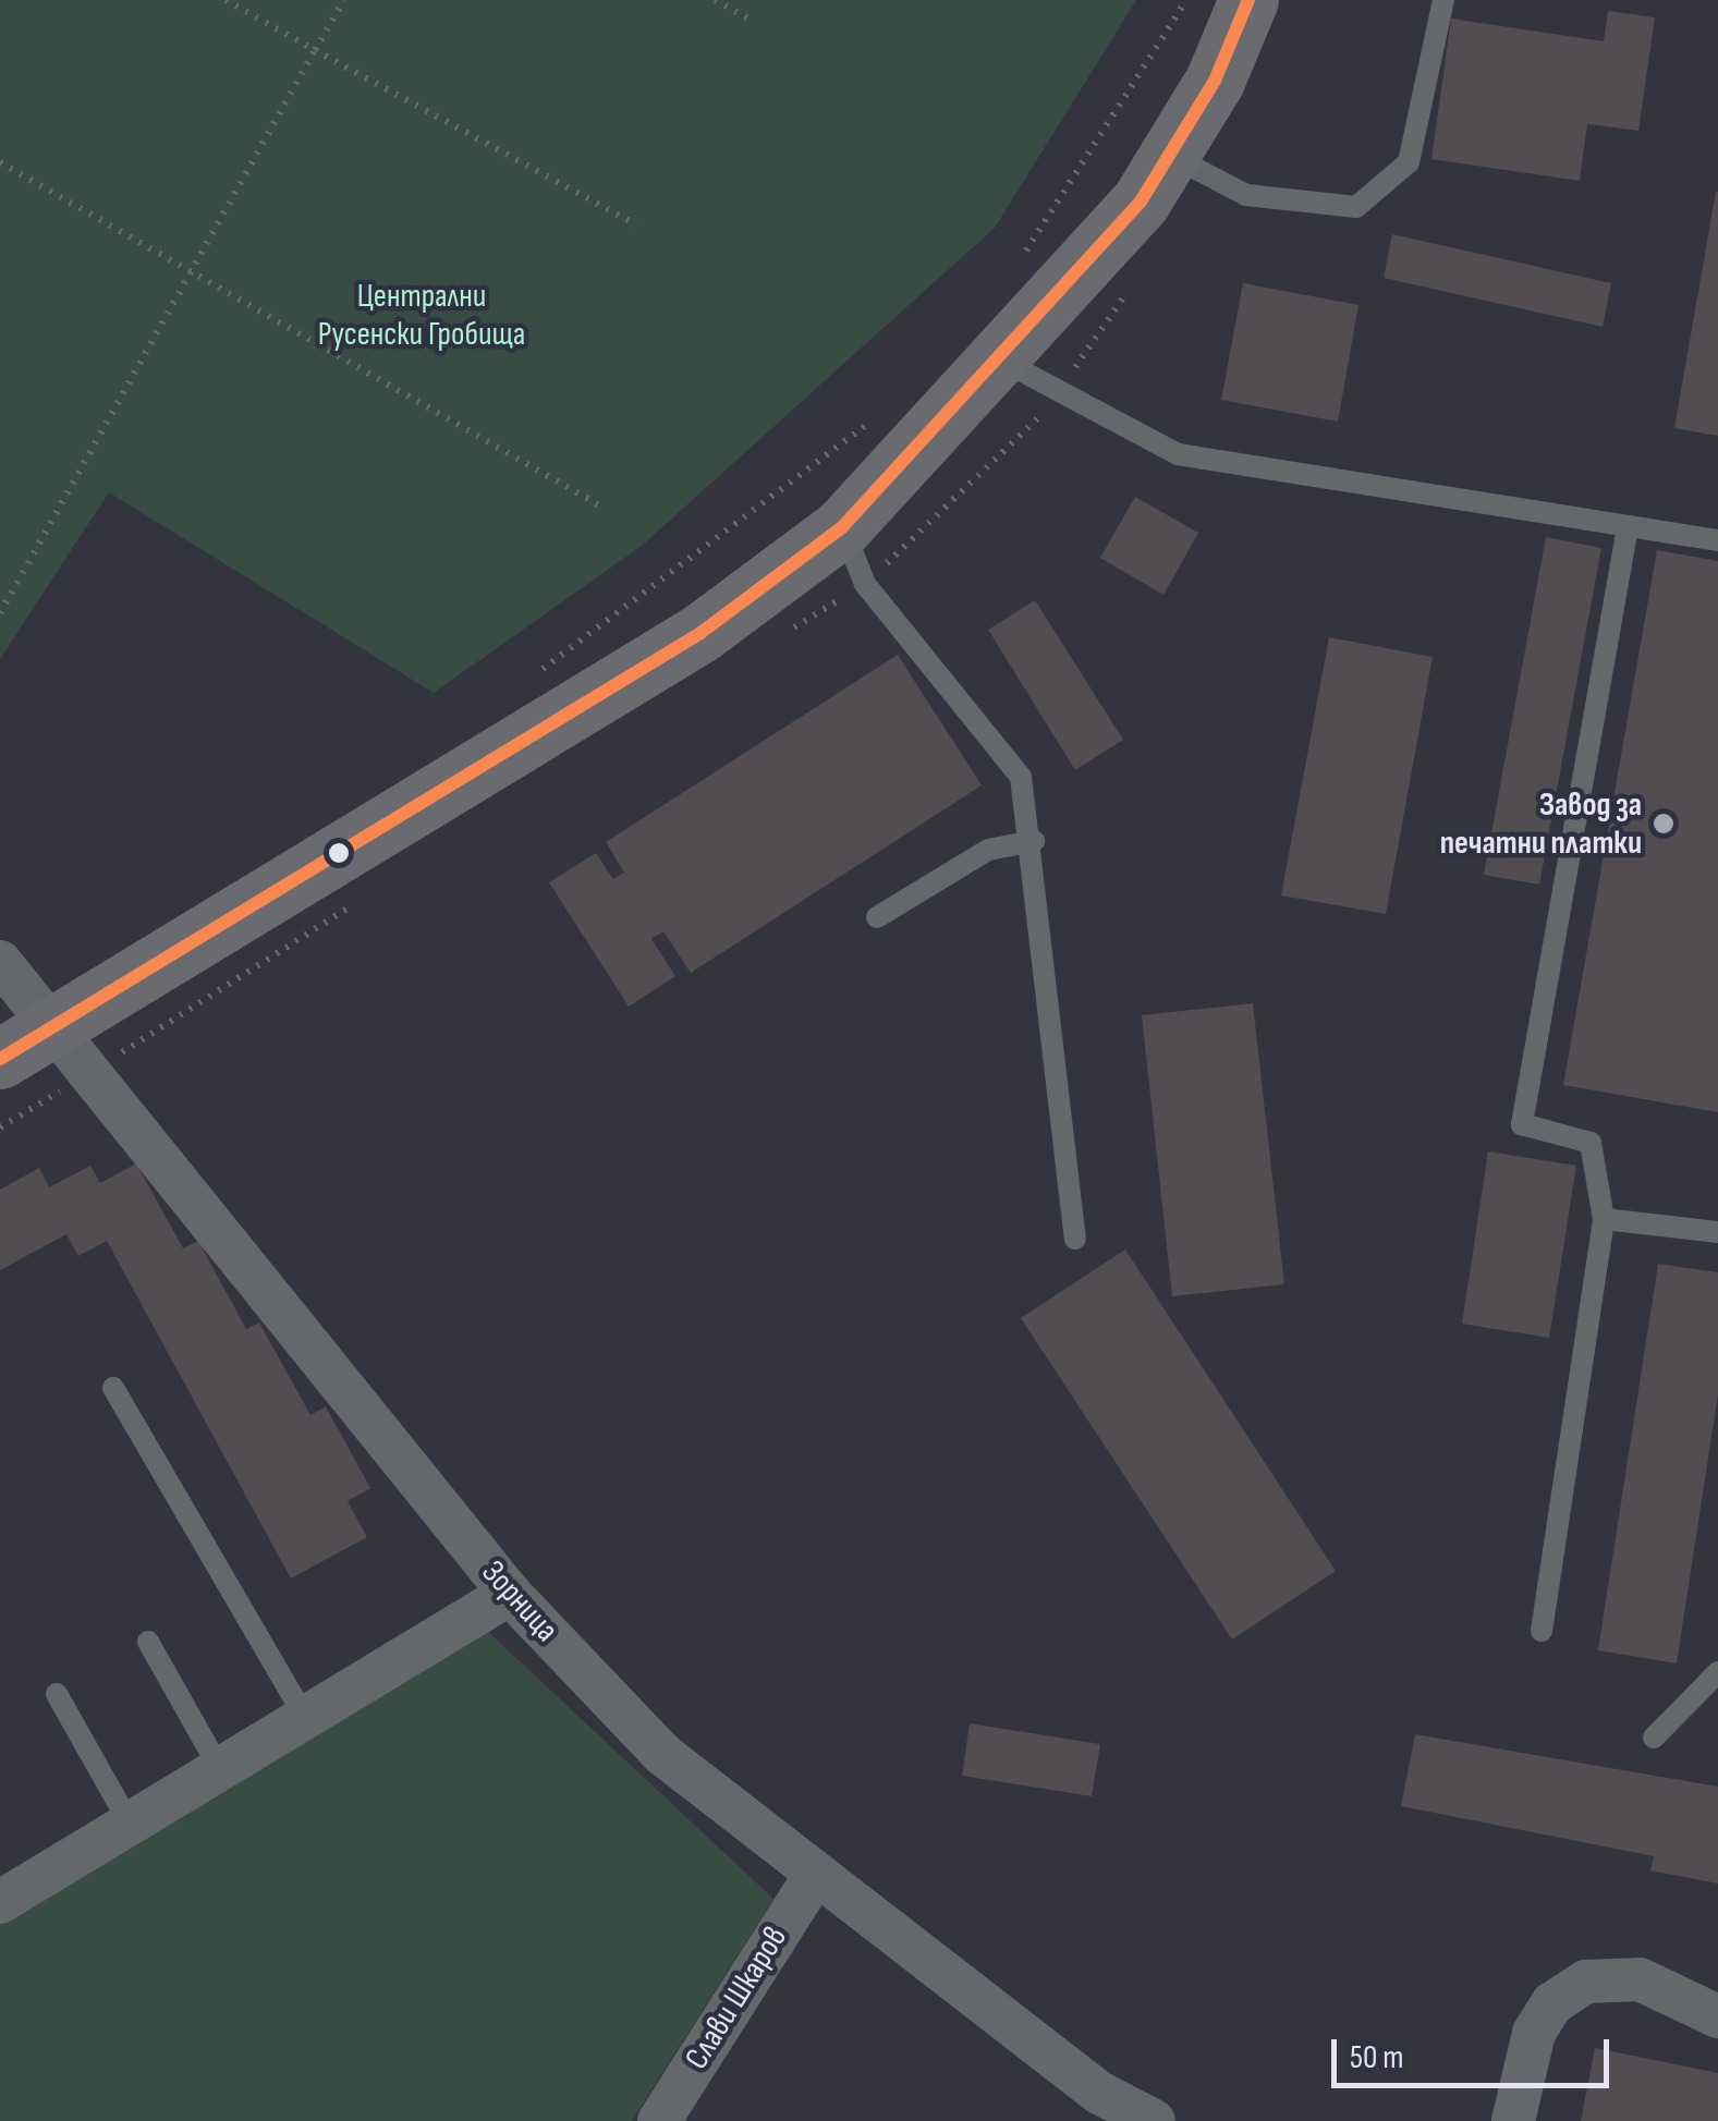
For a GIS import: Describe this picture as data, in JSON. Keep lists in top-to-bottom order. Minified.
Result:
{"streets":{"street":["Зорница","Слави Шкаров"]},"crossings":[["Зорница","Слави Шкаров"]],"parks":["Централни Русенски Гробища"],"places":["Завод за печатни платки"],"scale_bar":"50 m"}
